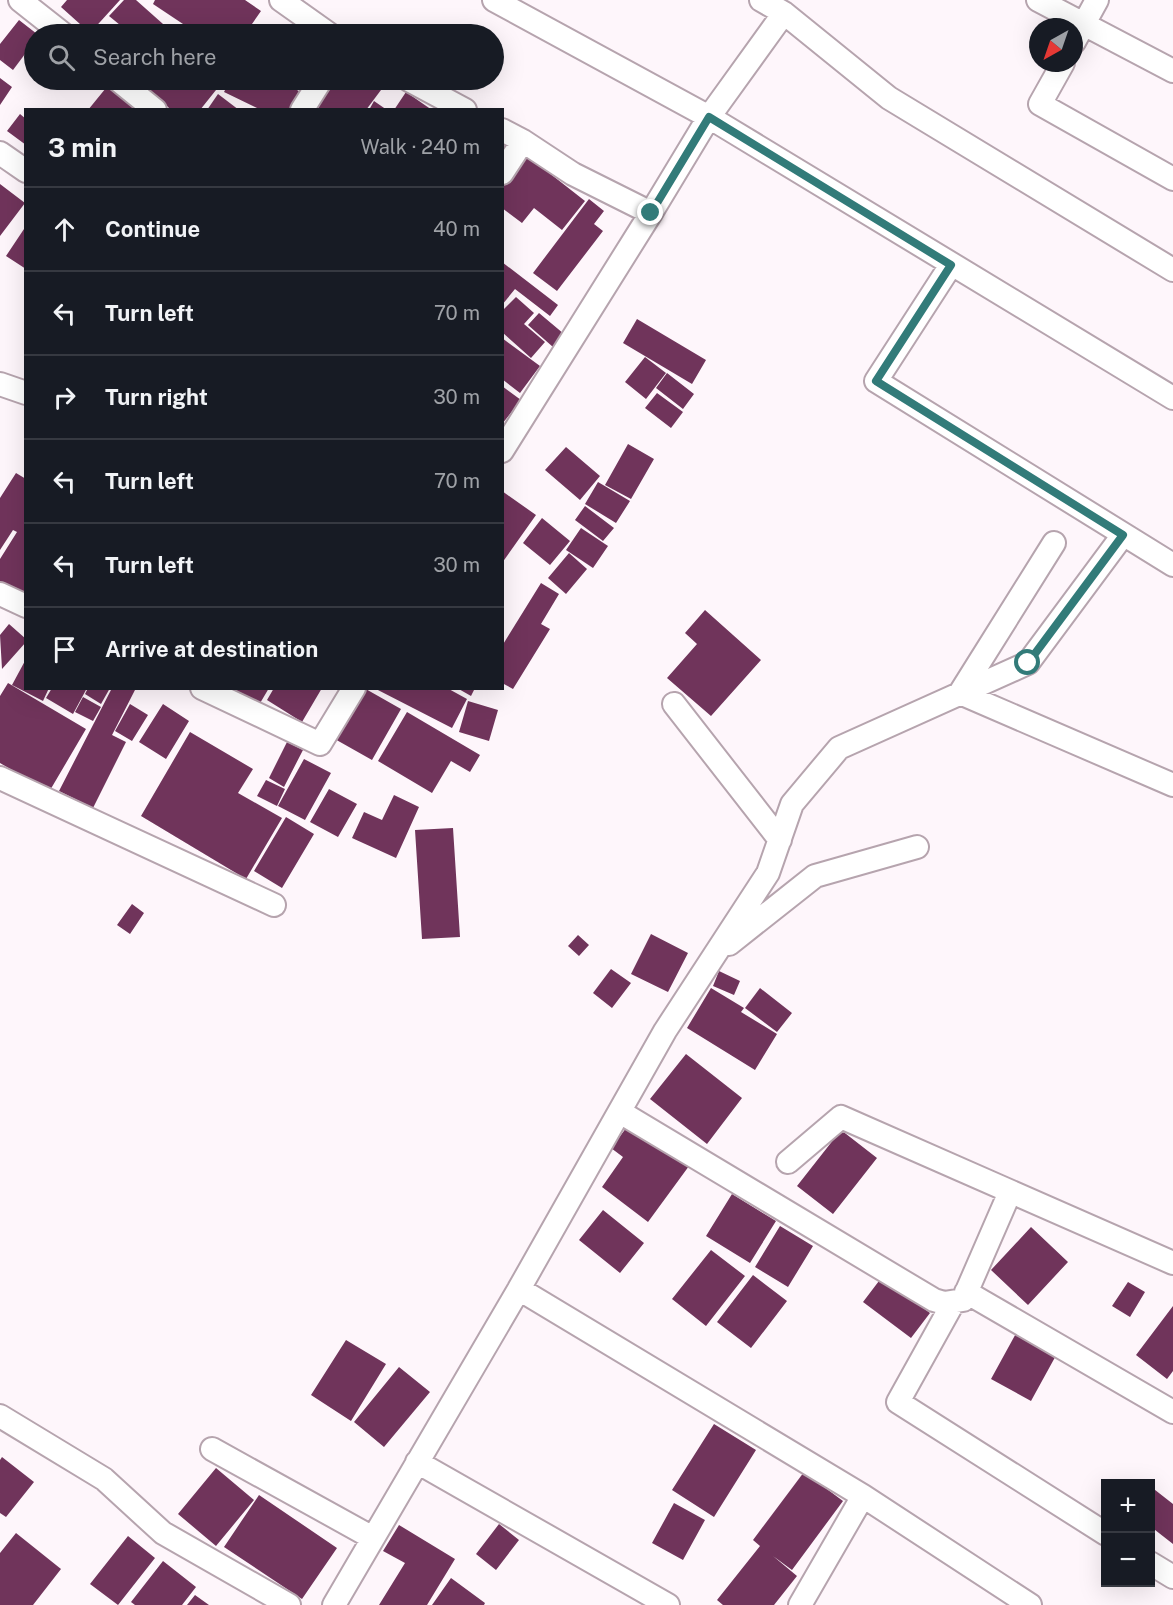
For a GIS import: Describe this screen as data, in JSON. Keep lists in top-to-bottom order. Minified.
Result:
{"north":"bottom left","page":{"search":"Search here","heading":["3 min","Walk · 240 m"],"list":[["Continue","40 m"],["Turn left","70 m"],["Turn right","30 m"],["Turn left","70 m"],["Turn left","30 m"],"Arrive at destination"],"map_buttons":["+","−"]}}
